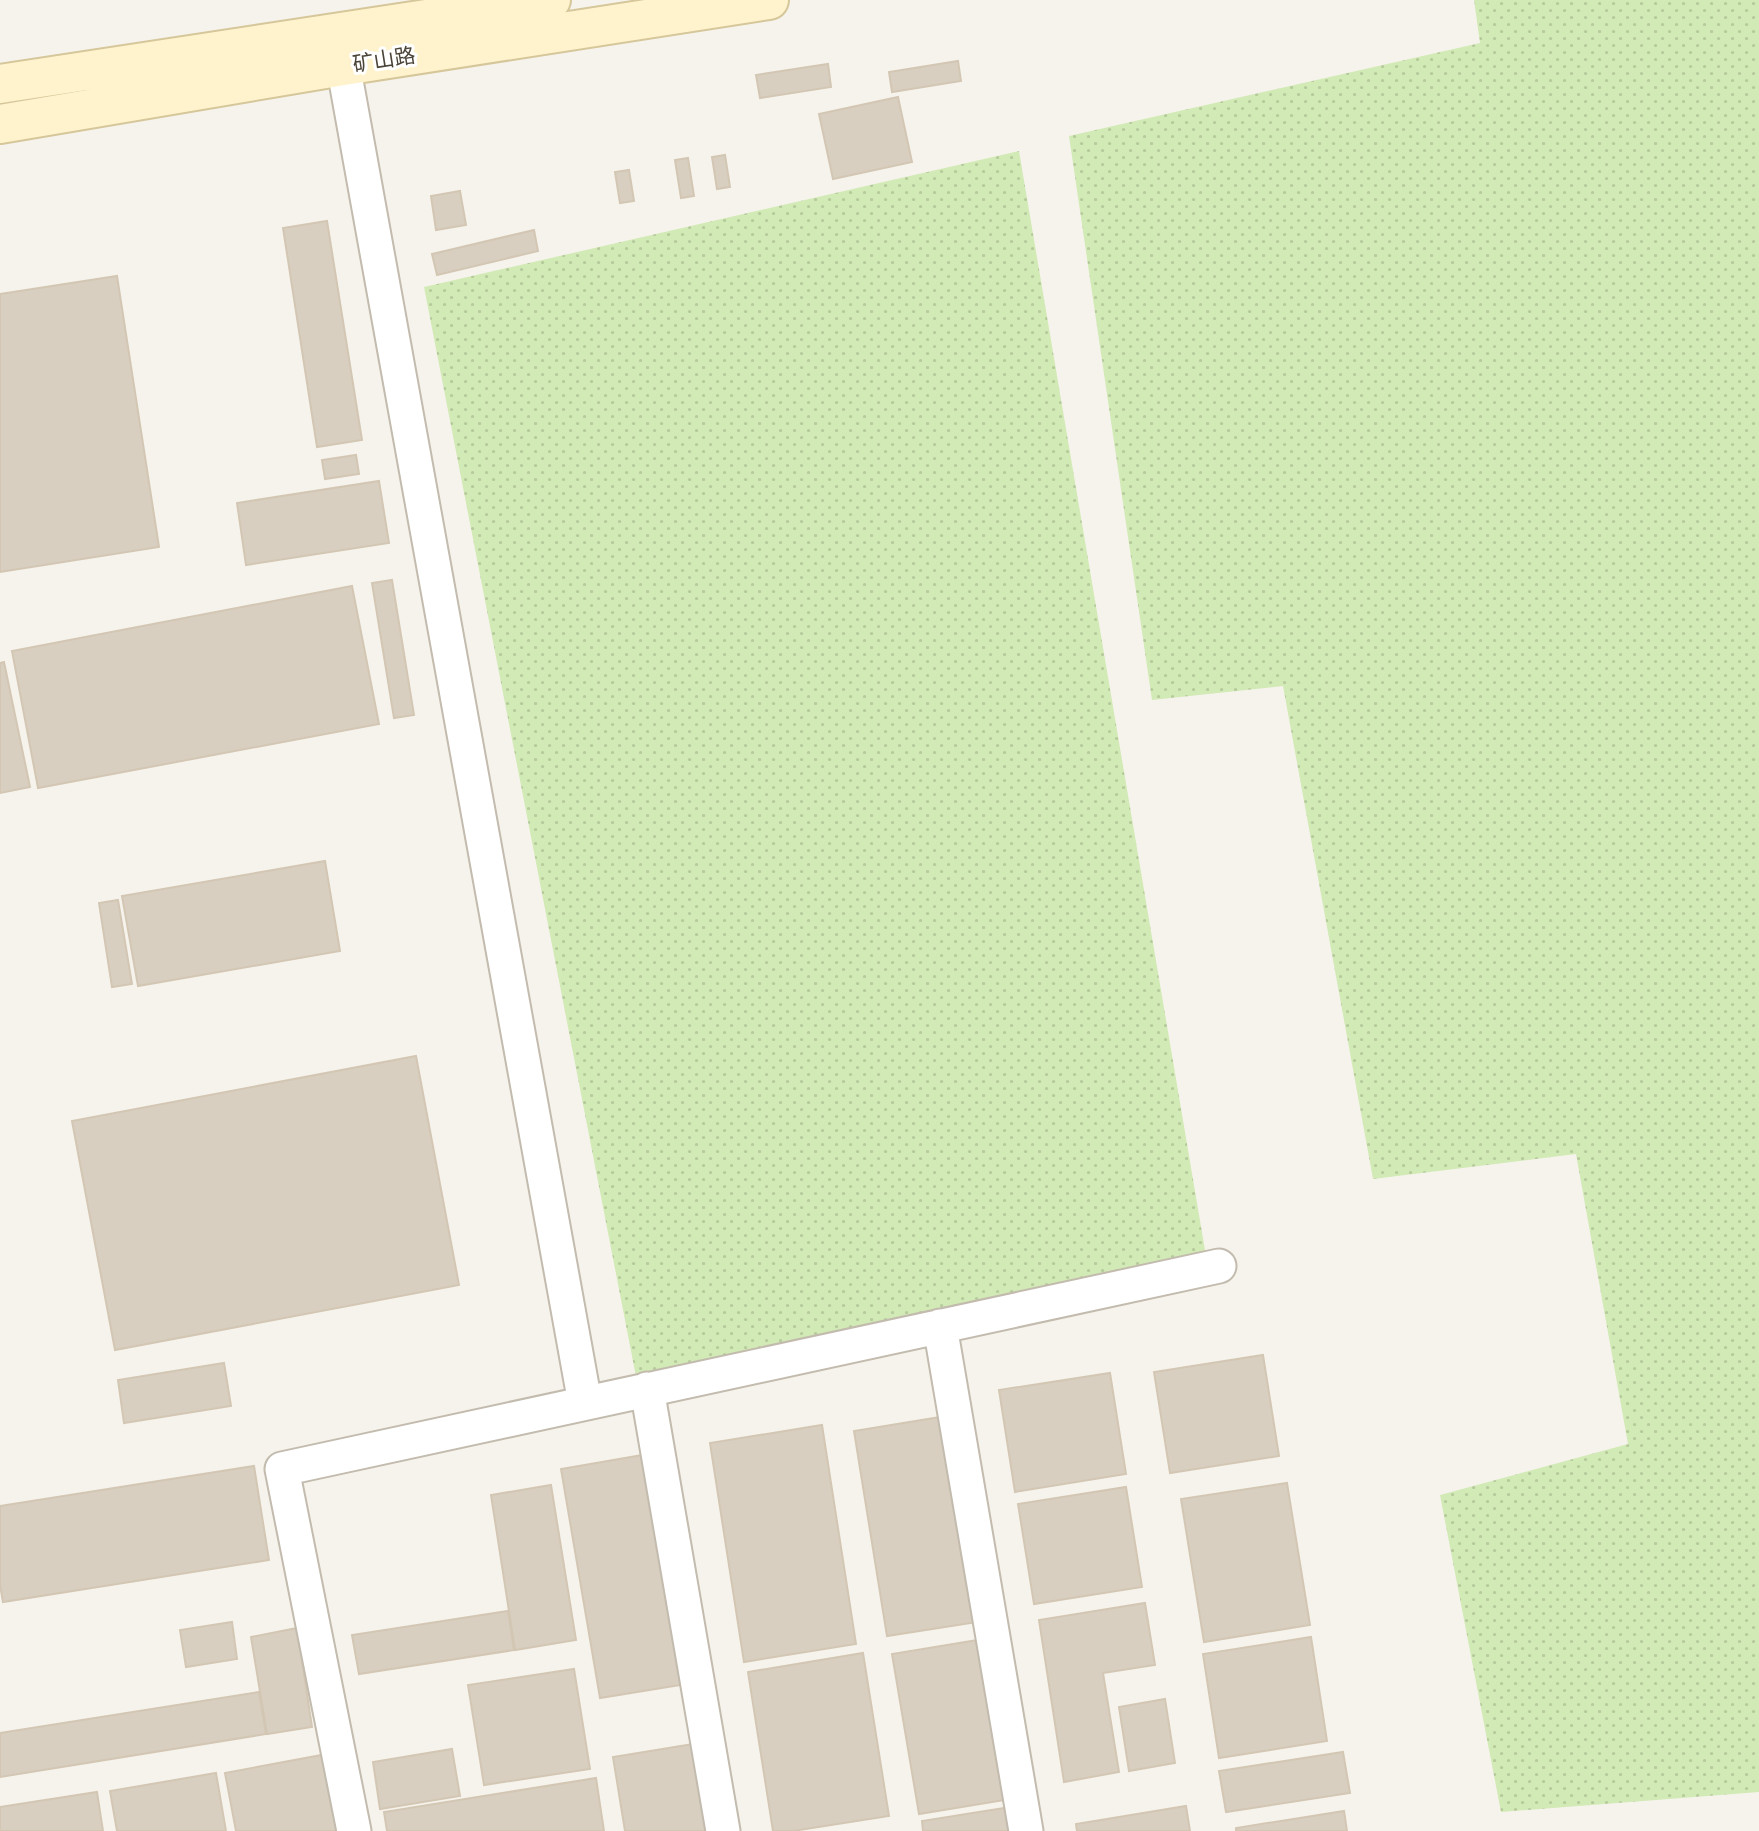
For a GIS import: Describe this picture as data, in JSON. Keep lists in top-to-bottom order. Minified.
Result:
{"streets":{"main road":["矿山路"]}}
